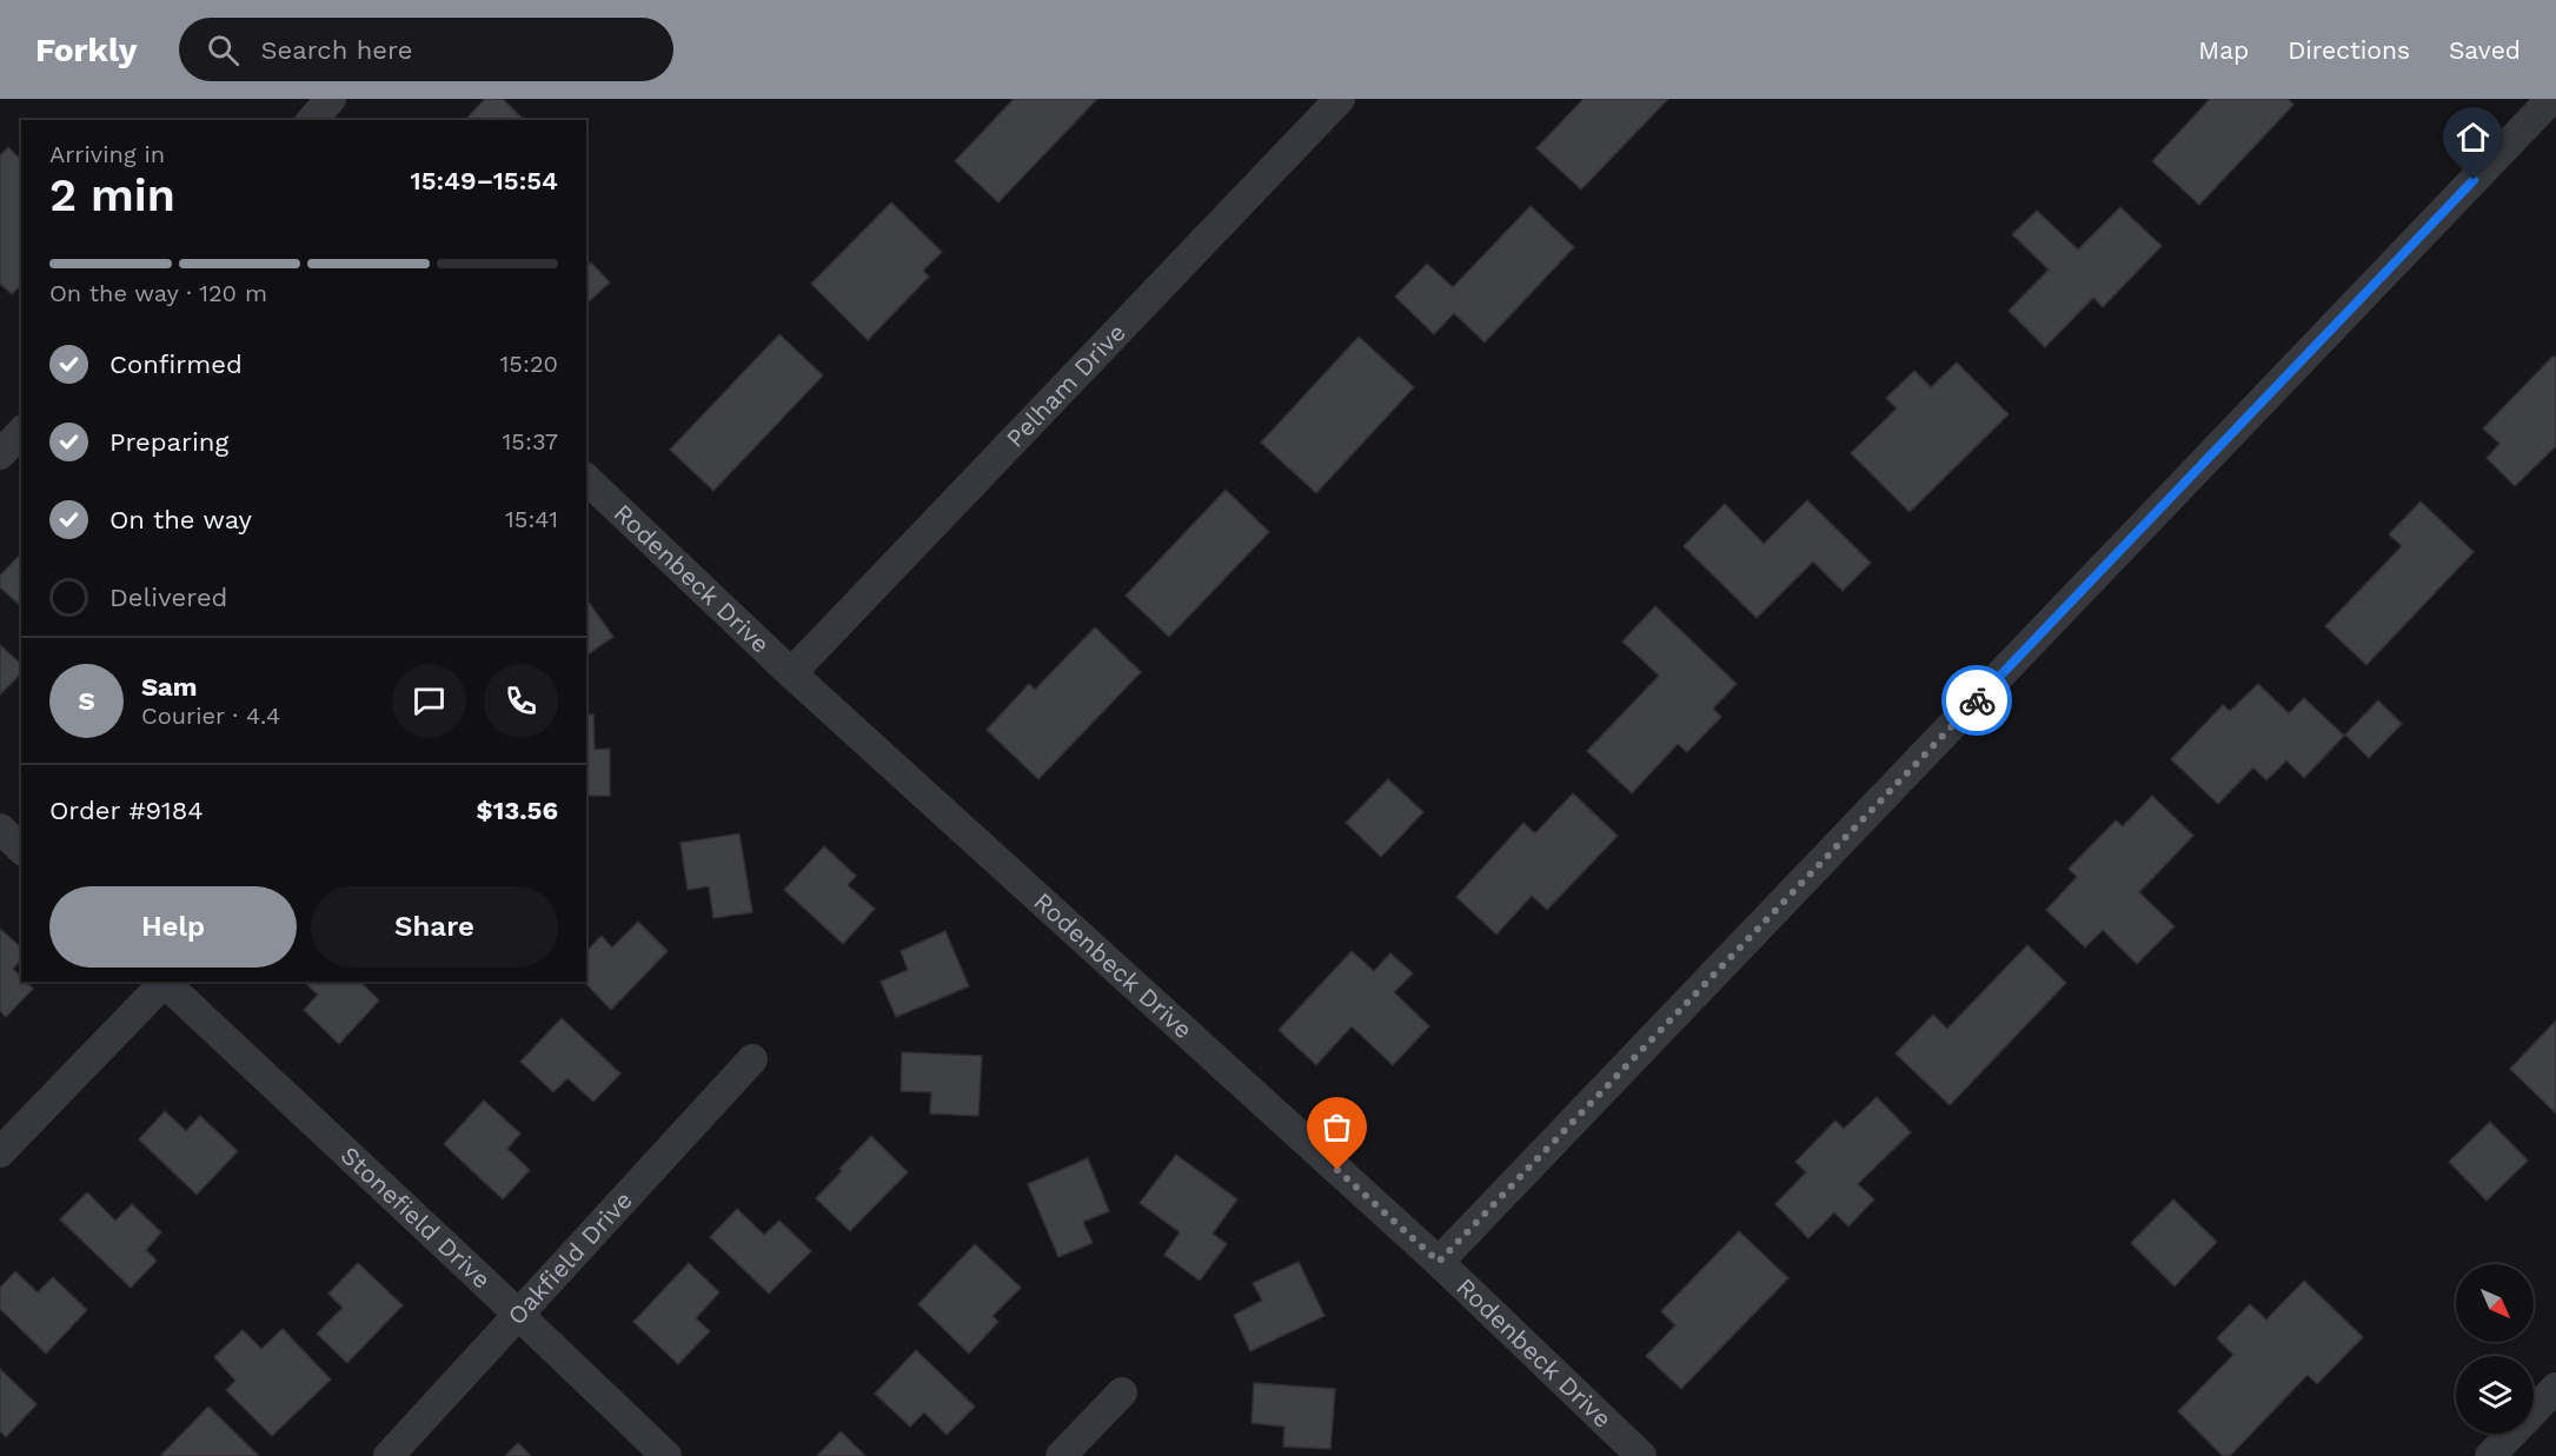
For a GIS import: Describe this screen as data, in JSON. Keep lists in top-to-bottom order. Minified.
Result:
{"streets":{"street":["Pelham Drive","Rodenbeck Drive","Stonefield Drive","Oakfield Drive"]},"crossings":[["Pelham Drive","Rodenbeck Drive"],["Stonefield Drive","Oakfield Drive"]],"north":"bottom right","page":{"header":"Forkly","search":"Search here","nav":["Map","Directions","Saved"],"heading":["2 min","Arriving in","15:49–15:54"],"panel":["Sam","Courier · 4.4","Order #9184","$13.56"],"bar":"On the way · 120 m","list":[["Confirmed","15:20"],["Preparing","15:37"],["On the way","15:41"],"Delivered"],"round":"S","buttons":["Help","Share"]}}
